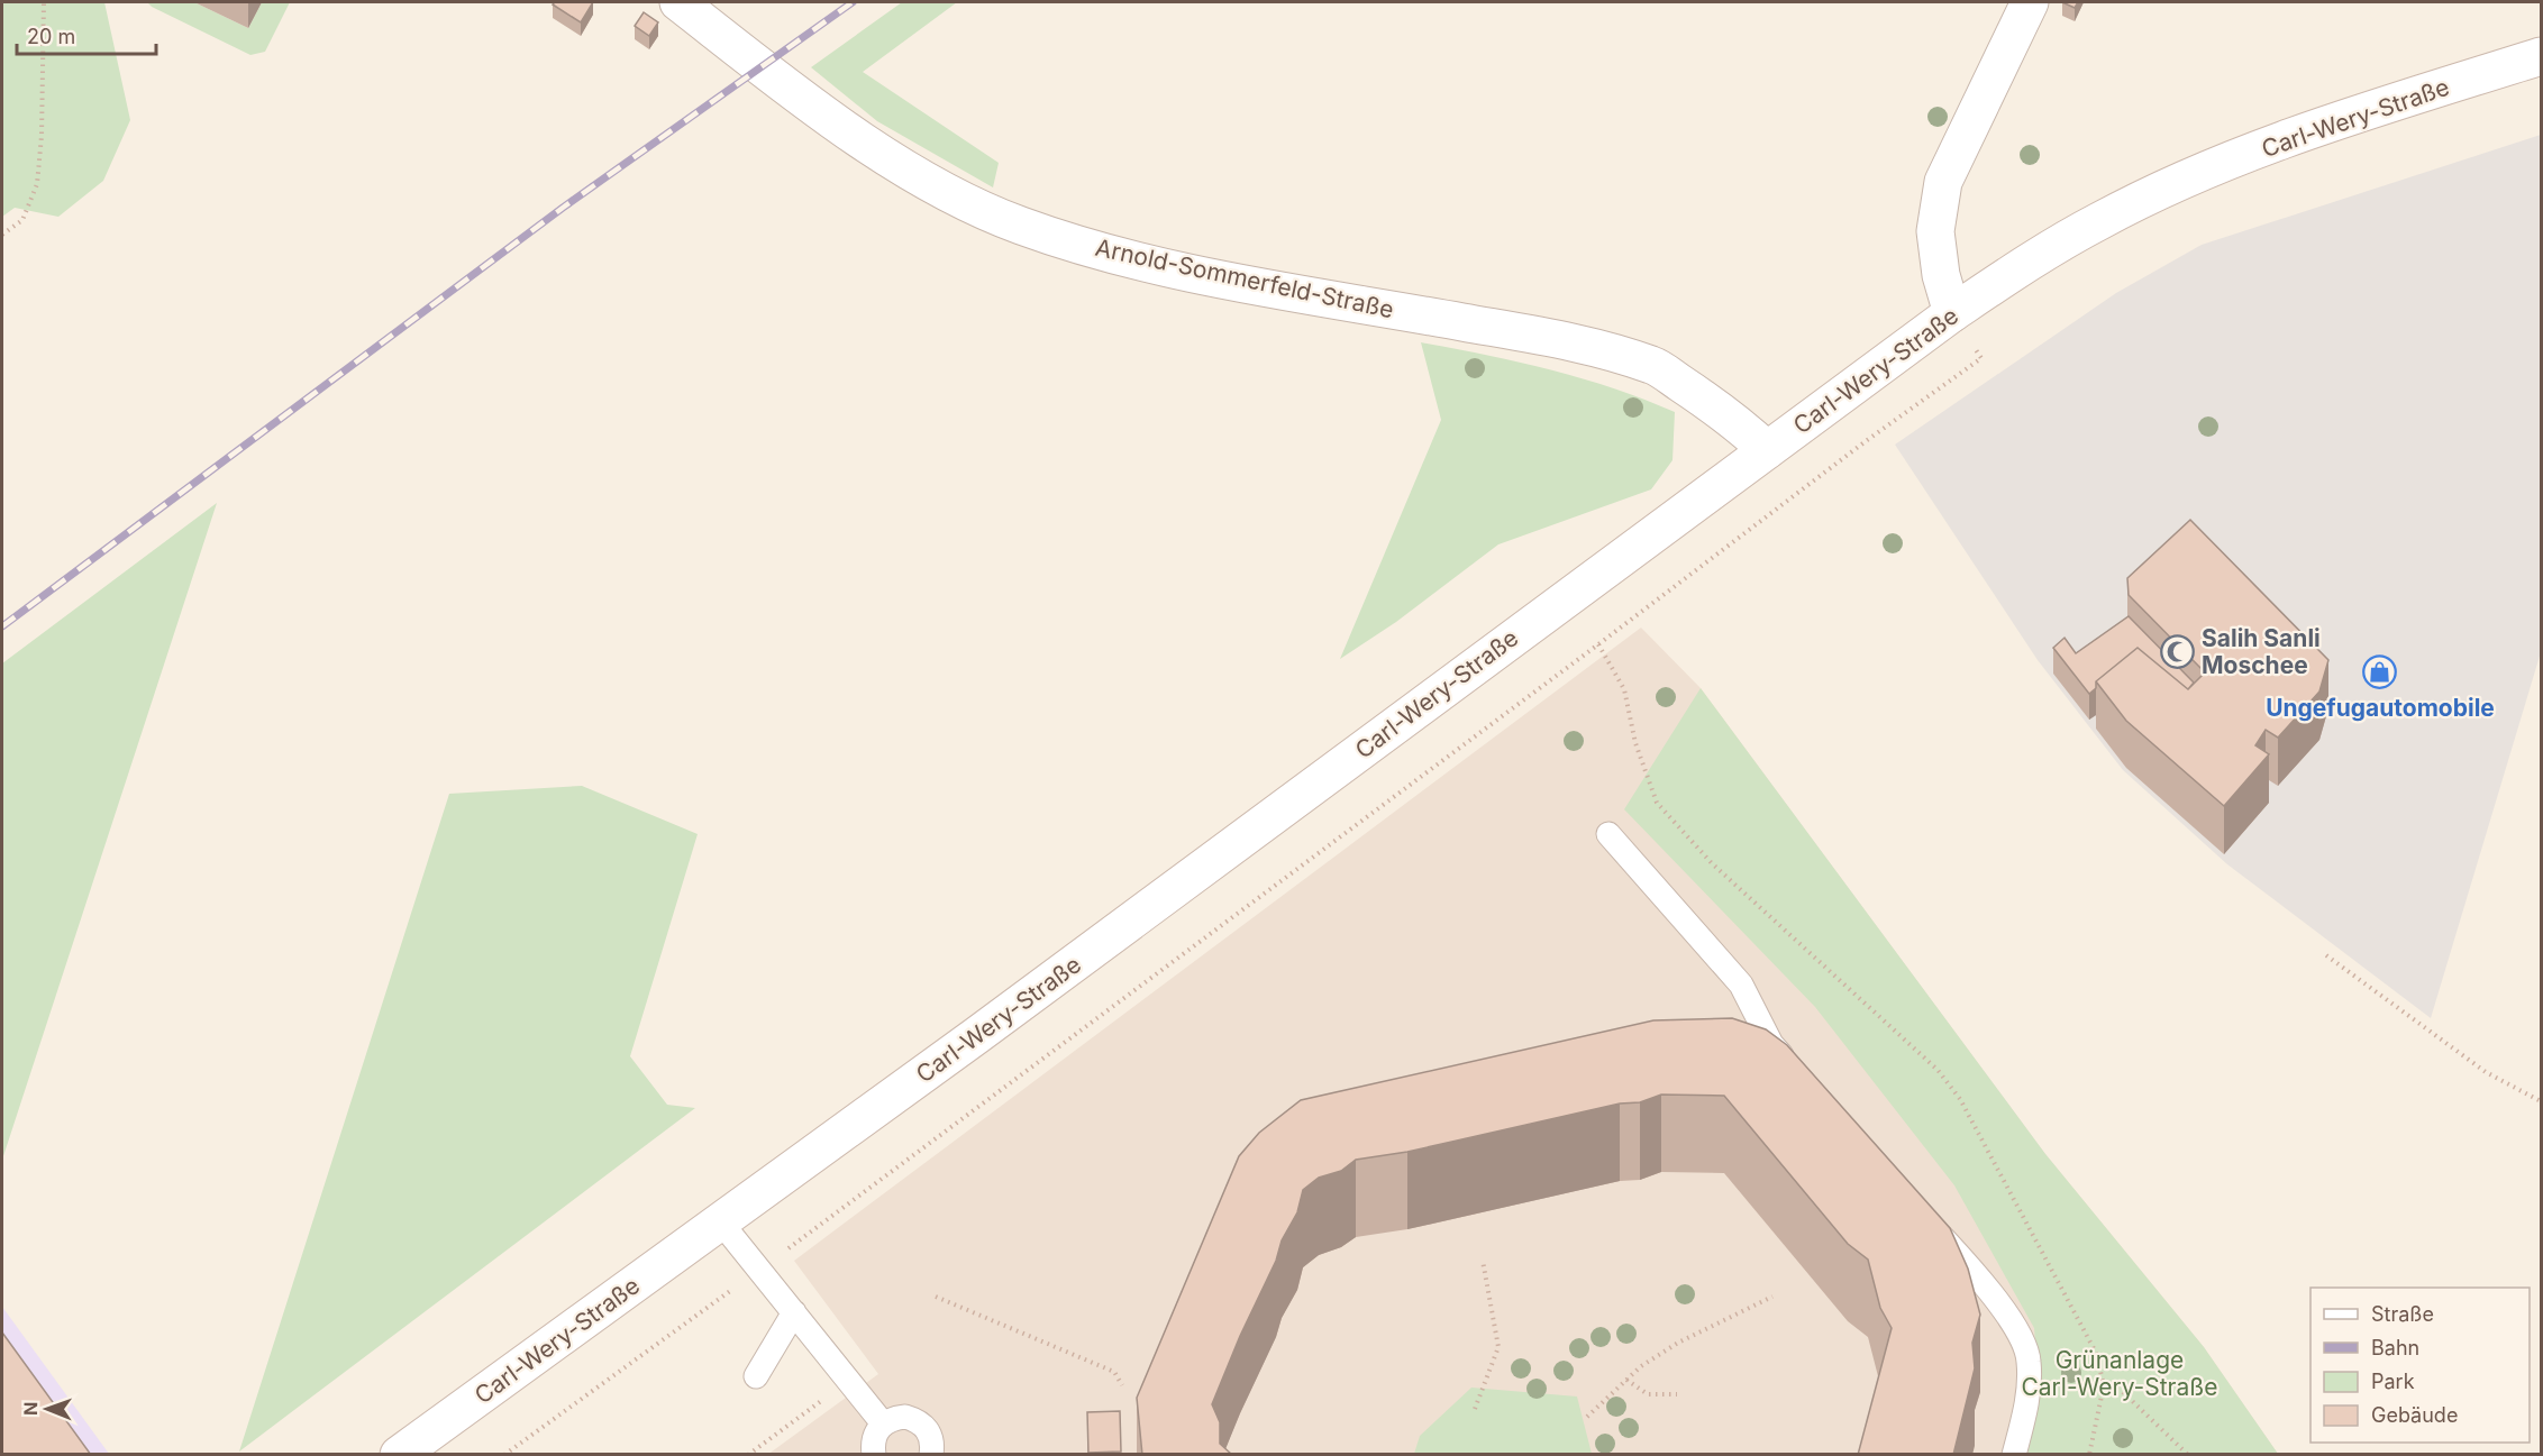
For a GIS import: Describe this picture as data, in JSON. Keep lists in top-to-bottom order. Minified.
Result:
{"streets":{"main road":["Carl-Wery-Straße","Arnold-Sommerfeld-Straße"]},"crossings":[["Carl-Wery-Straße","Arnold-Sommerfeld-Straße"]],"parks":["Grünanlage Carl-Wery-Straße"],"places":{"mosque":["Salih Sanli Moschee"],"shop":["Ungefugautomobile"]},"legend":["Straße","Bahn","Park","Gebäude"],"scale_bar":"20 m","north":"left"}
